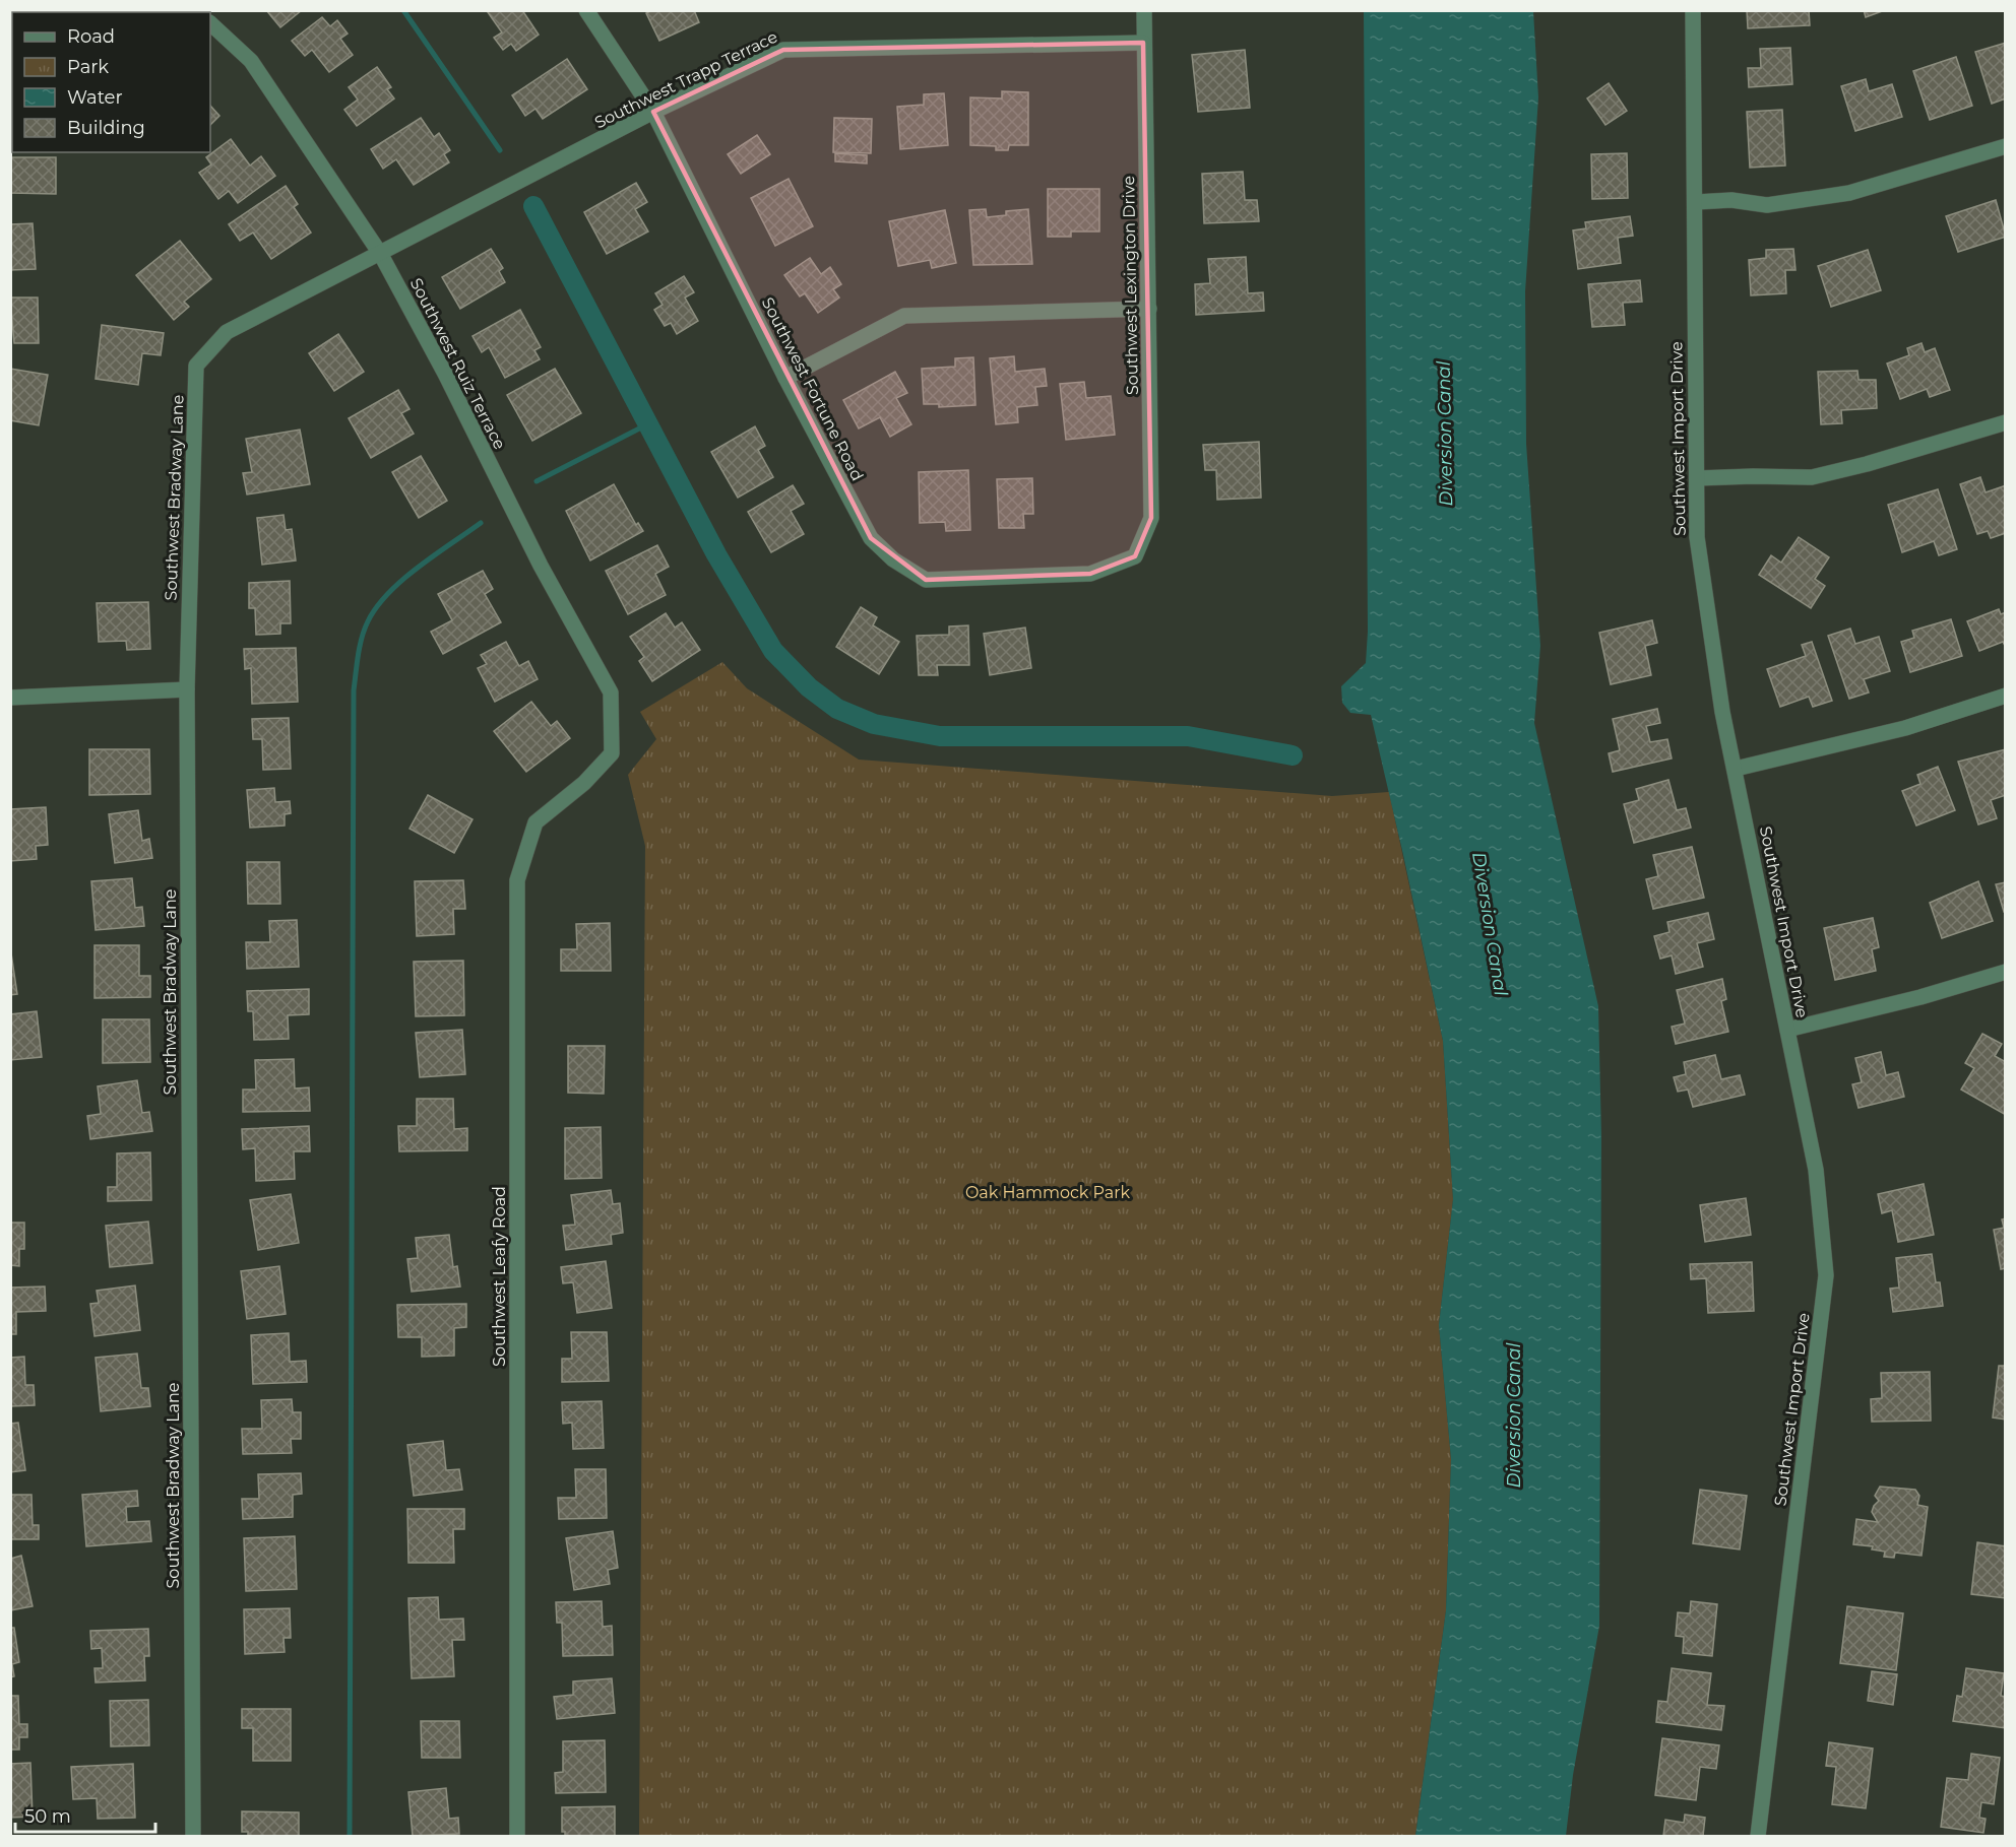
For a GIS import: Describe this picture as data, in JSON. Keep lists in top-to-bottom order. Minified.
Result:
{"streets":{"street":["Southwest Trapp Terrace","Southwest Lexington Drive","Southwest Ruiz Terrace","Southwest Fortune Road","Southwest Import Drive","Southwest Bradway Lane","Southwest Leafy Road"]},"crossings":[["Southwest Trapp Terrace","Southwest Lexington Drive"],["Southwest Trapp Terrace","Southwest Ruiz Terrace"],["Southwest Trapp Terrace","Southwest Fortune Road"],["Southwest Trapp Terrace","Southwest Bradway Lane"],["Southwest Lexington Drive","Southwest Fortune Road"],["Southwest Ruiz Terrace","Southwest Bradway Lane"],["Southwest Ruiz Terrace","Southwest Leafy Road"]],"water":["Diversion Canal"],"parks":["Oak Hammock Park"],"legend":["Road","Park","Water","Building"],"scale_bar":"50 m"}
